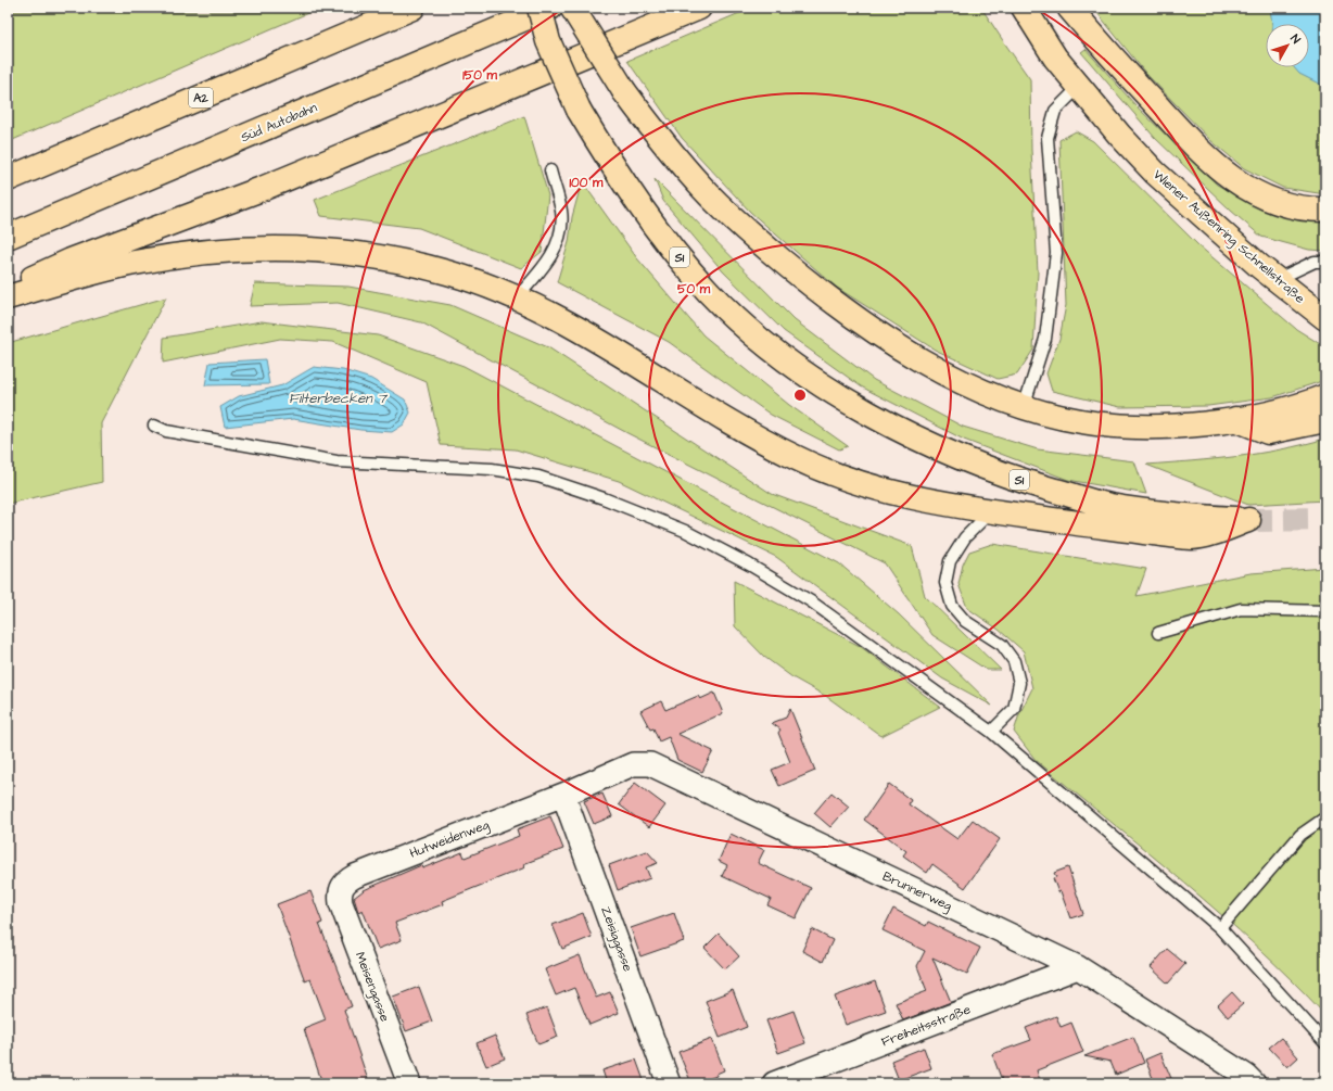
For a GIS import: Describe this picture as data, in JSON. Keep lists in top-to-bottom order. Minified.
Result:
{"streets":{"highway":["A2","Süd Autobahn","Wiener Außenring Schnellstraße","S1"],"street":["Hutweidenweg","Brunnerweg","Zeisiggasse","Meisengasse","Freiheitsstraße"]},"crossings":[["Hutweidenweg","Brunnerweg"],["Hutweidenweg","Zeisiggasse"],["Hutweidenweg","Meisengasse"],["Brunnerweg","Zeisiggasse"],["Brunnerweg","Freiheitsstraße"]],"water":["Filterbecken 7"],"north":"top right","rings":["150 m","100 m","50 m"]}
